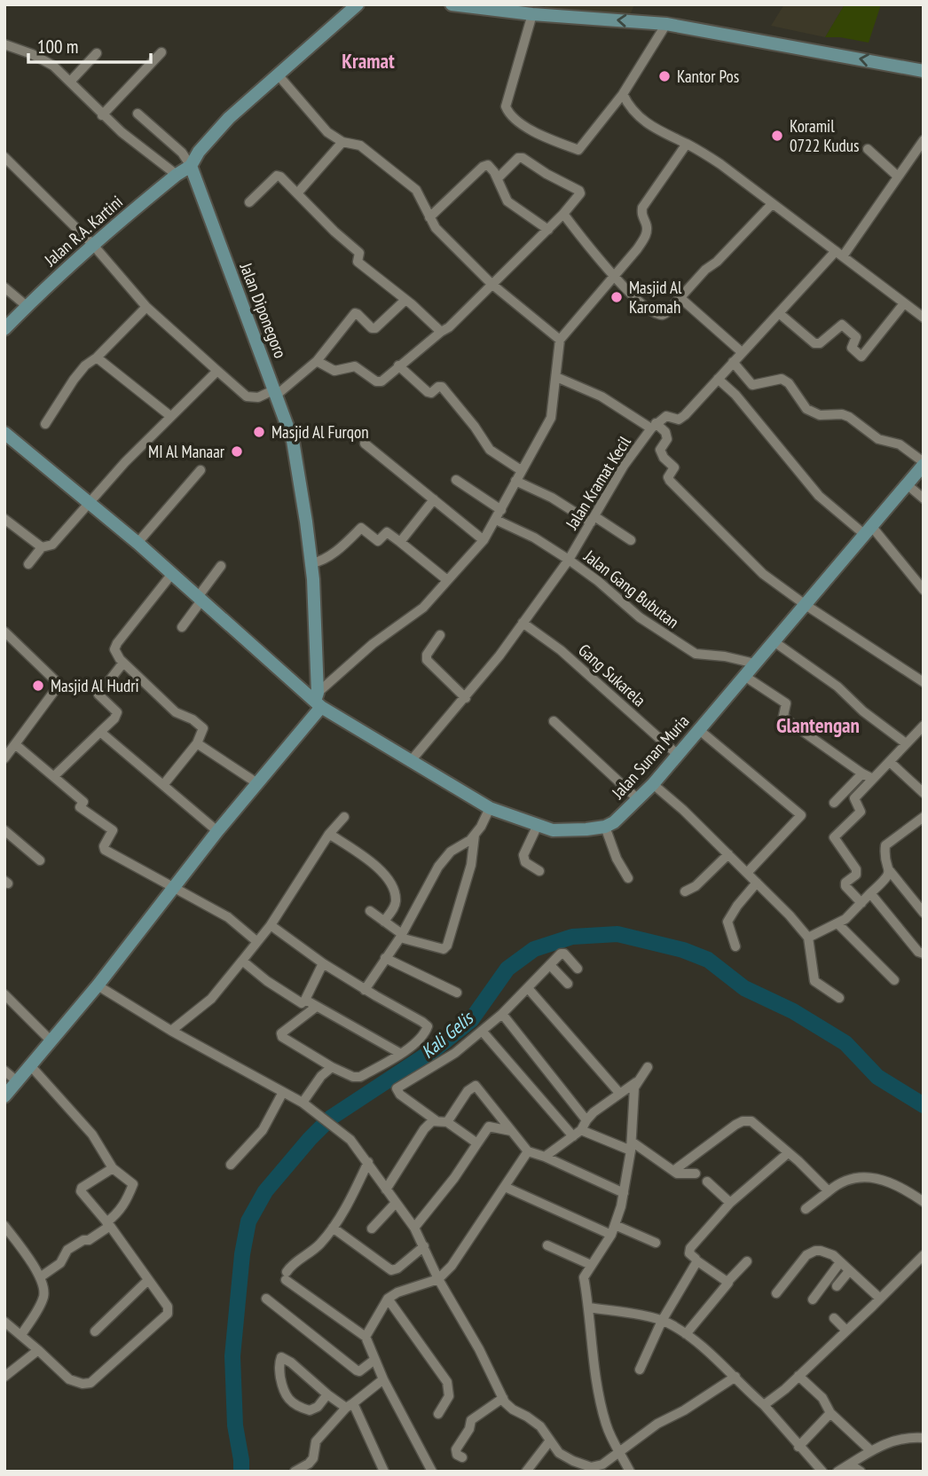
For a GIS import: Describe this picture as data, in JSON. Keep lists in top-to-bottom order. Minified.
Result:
{"streets":{"main road":["Jalan R.A. Kartini","Jalan Diponegoro","Jalan Sunan Muria"],"street":["Jalan Kramat Kecil","Jalan Gang Bubutan","Gang Sukarela"]},"crossings":[["Jalan R.A. Kartini","Jalan Diponegoro"],["Jalan Kramat Kecil","Jalan Gang Bubutan"],["Jalan Kramat Kecil","Gang Sukarela"],["Jalan Gang Bubutan","Jalan Sunan Muria"],["Gang Sukarela","Jalan Sunan Muria"]],"districts":["Kramat","Glantengan"],"water":["Kali Gelis"],"places":["Kantor Pos","Koramil 0722 Kudus","Masjid Al Karomah","Masjid Al Furqon","MI Al Manaar","Masjid Al Hudri"],"scale_bar":"100 m"}
